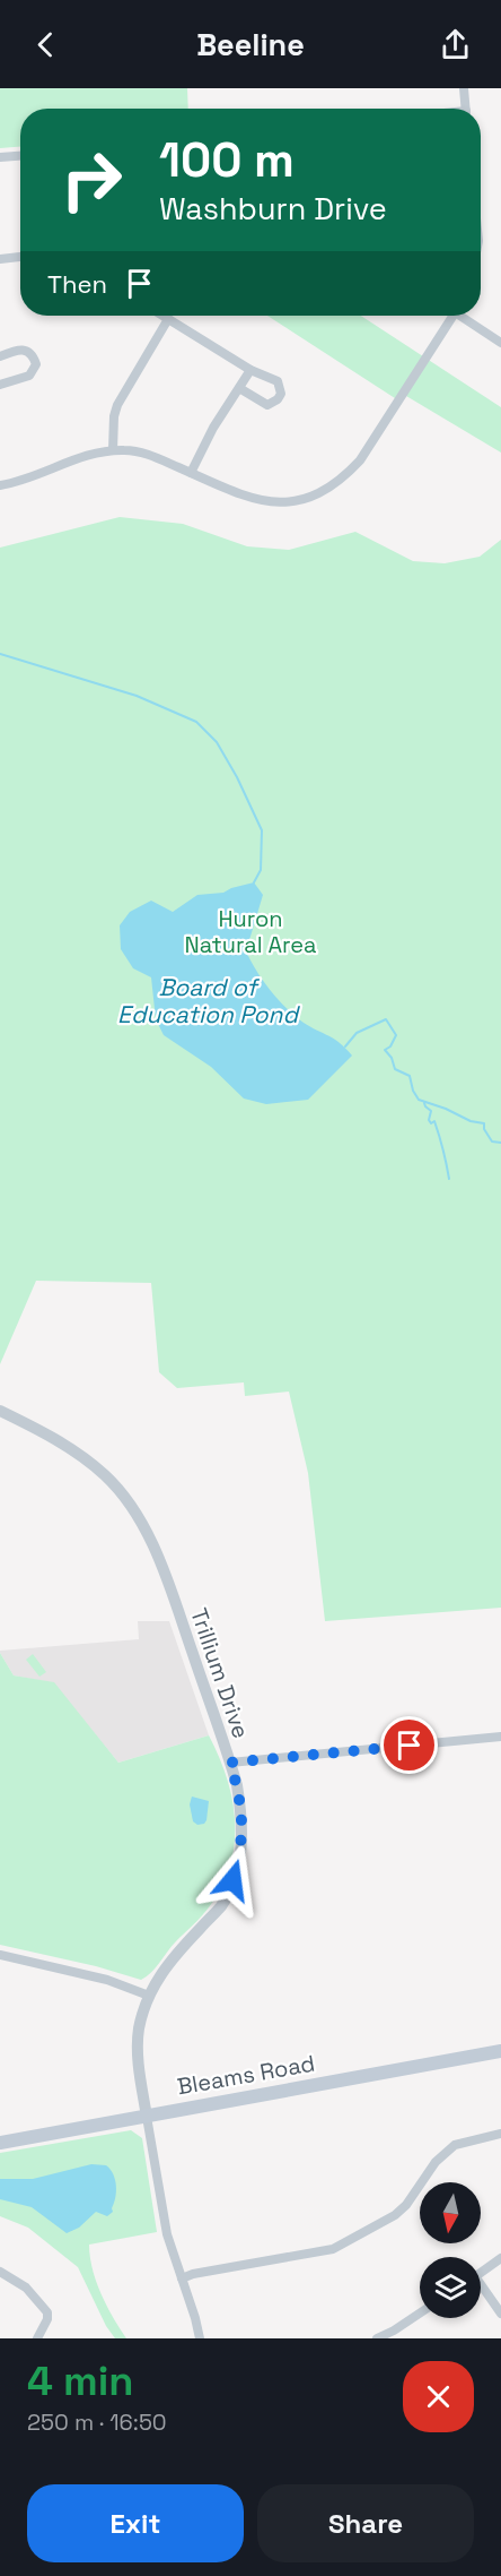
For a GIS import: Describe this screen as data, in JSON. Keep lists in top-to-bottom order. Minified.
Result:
{"streets":{"main road":["Bleams Road"],"street":["Trillium Drive"]},"crossings":[["Trillium Drive","Bleams Road"]],"water":["Board of Education Pond"],"parks":["Huron Natural Area"],"north":"bottom","page":{"header":"Beeline","turn":["100 m","Washburn Drive"],"then":"Then","heading":["4 min","250 m · 16:50"],"buttons":["Exit","Share"]}}
